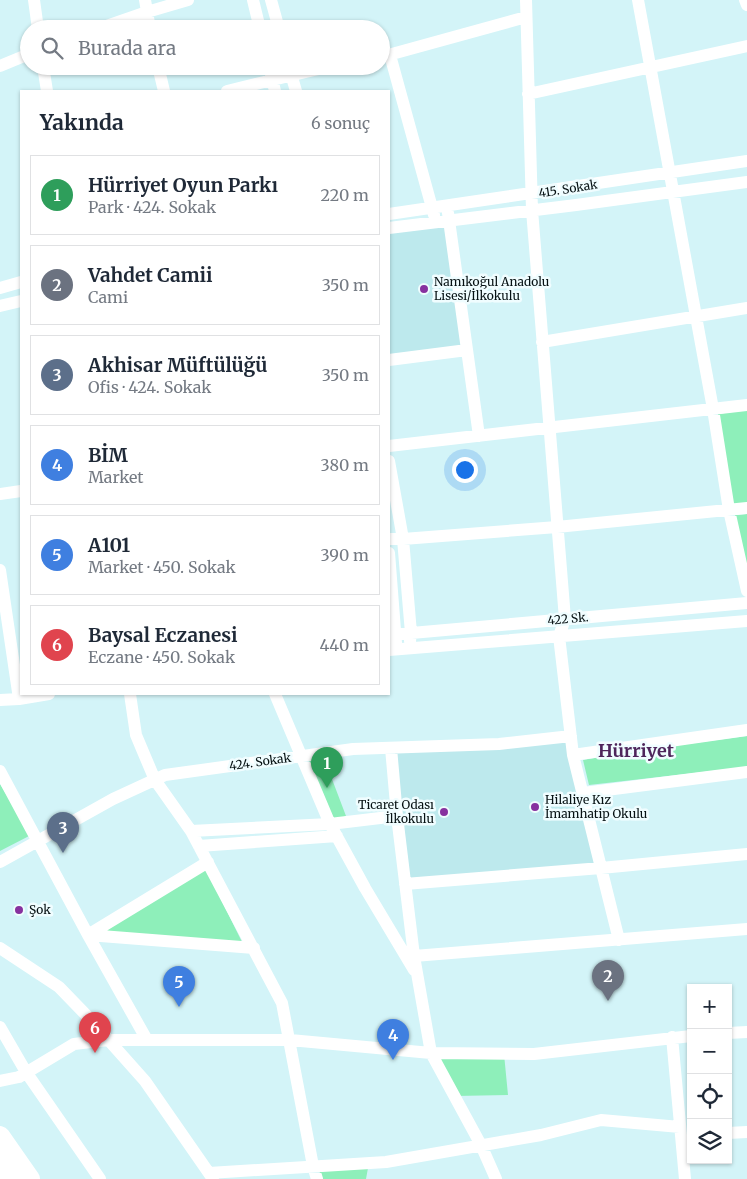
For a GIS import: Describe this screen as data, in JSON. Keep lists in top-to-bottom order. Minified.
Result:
{"streets":{"street":["415. Sokak","422 Sk.","424. Sokak"]},"districts":["Hürriyet"],"places":["Namıkoğul Anadolu Lisesi/İlkokulu","Hilaliye Kız İmamhatip Okulu","Ticaret Odası İlkokulu","Şok"],"page":{"search":"Burada ara","heading":["Yakında","6 sonuç"],"list":[{"mark":"1","name":"Hürriyet Oyun Parkı","note":"Park · 424. Sokak","value":"220 m"},{"mark":"2","name":"Vahdet Camii","note":"Cami","value":"350 m"},{"mark":"3","name":"Akhisar Müftülüğü","note":"Ofis · 424. Sokak","value":"350 m"},{"mark":"4","name":"BİM","note":"Market","value":"380 m"},{"mark":"5","name":"A101","note":"Market · 450. Sokak","value":"390 m"},{"mark":"6","name":"Baysal Eczanesi","note":"Eczane · 450. Sokak","value":"440 m"}],"pins":["1","3","2","5","6","4"],"map_buttons":["+","−"]}}
